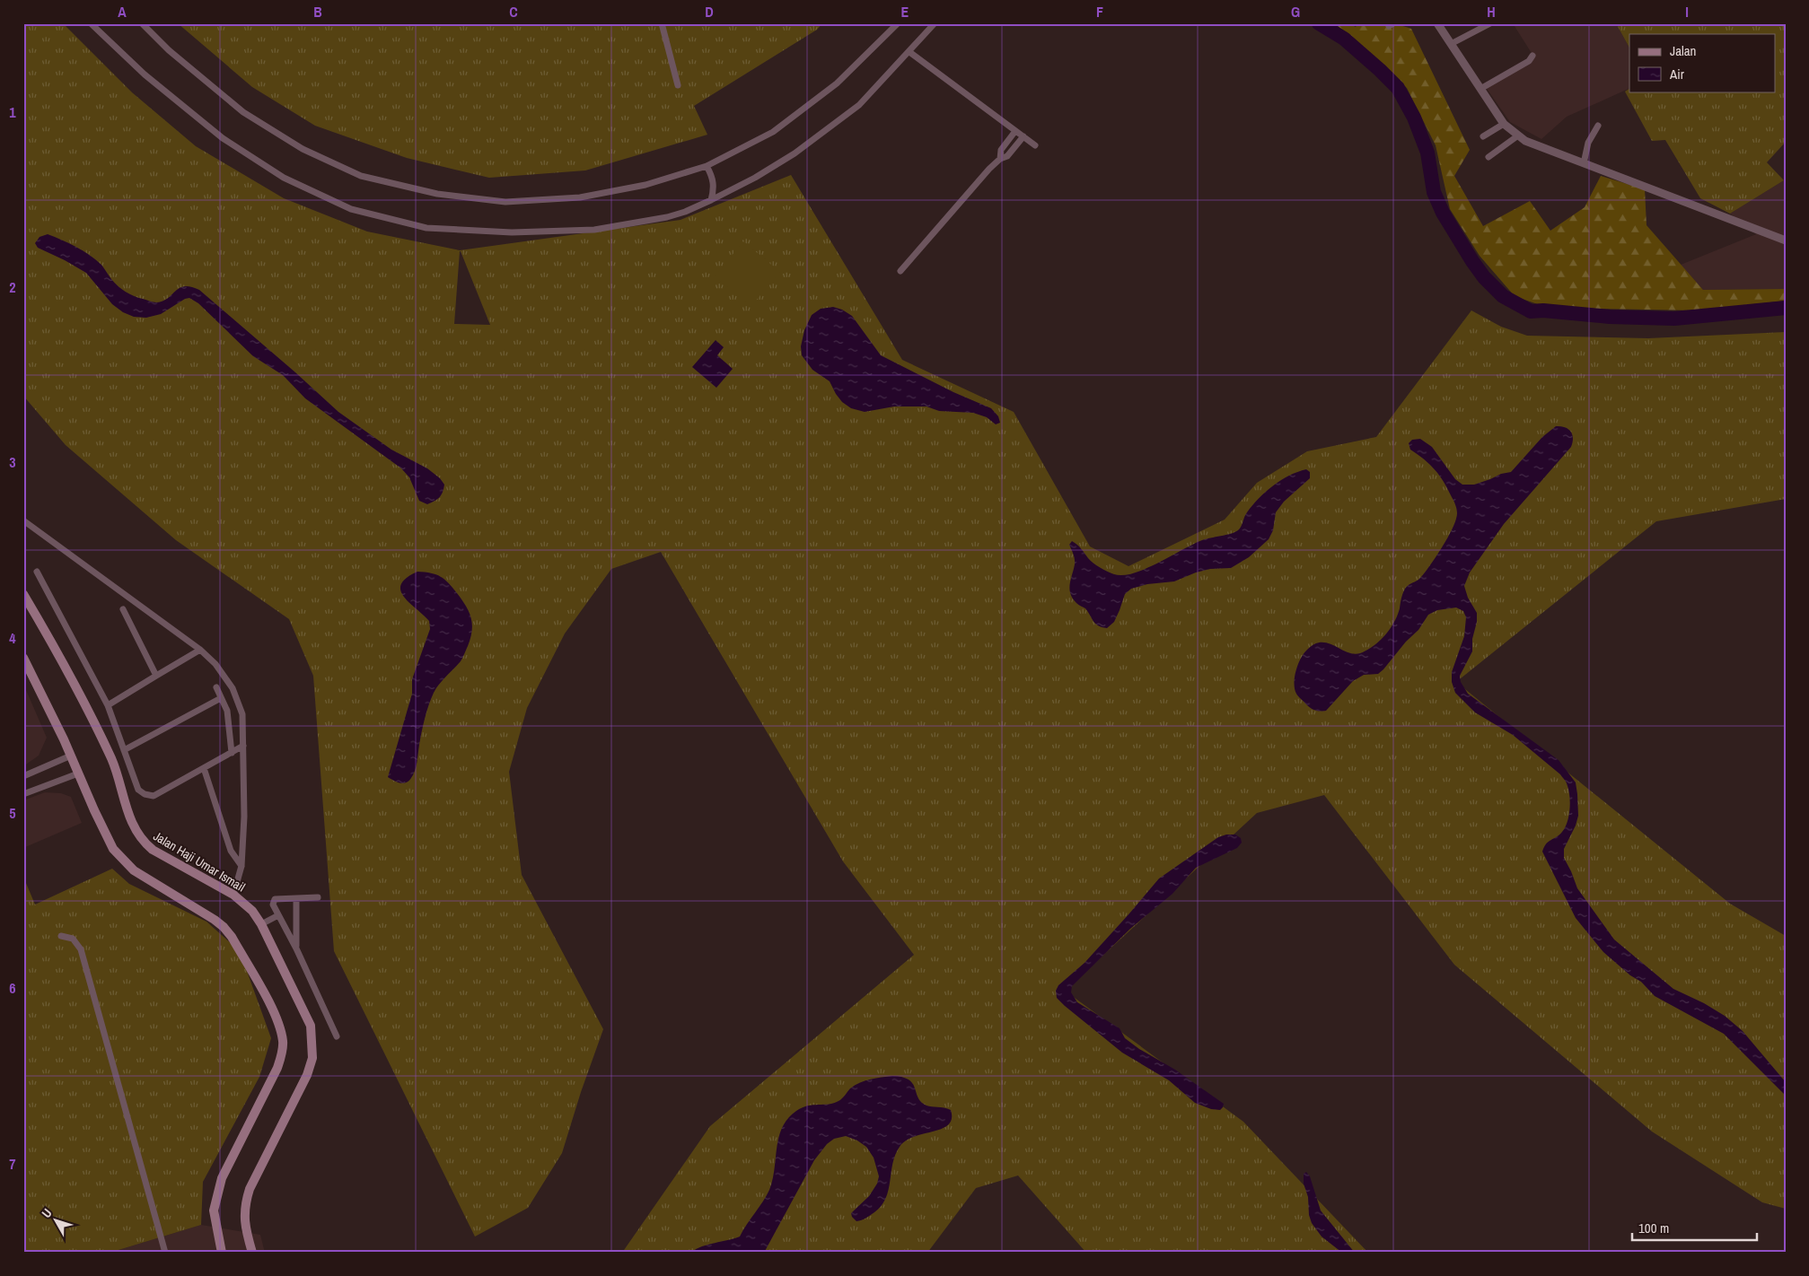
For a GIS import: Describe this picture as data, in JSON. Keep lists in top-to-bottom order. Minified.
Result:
{"streets":{"main road":["Jalan Haji Umar Ismail"]},"legend":["Jalan","Air"],"scale_bar":"100 m","north":"top left","grid":{"columns":["A","B","C","D","E","F","G","H","I"],"rows":["1","2","3","4","5","6","7"]}}
